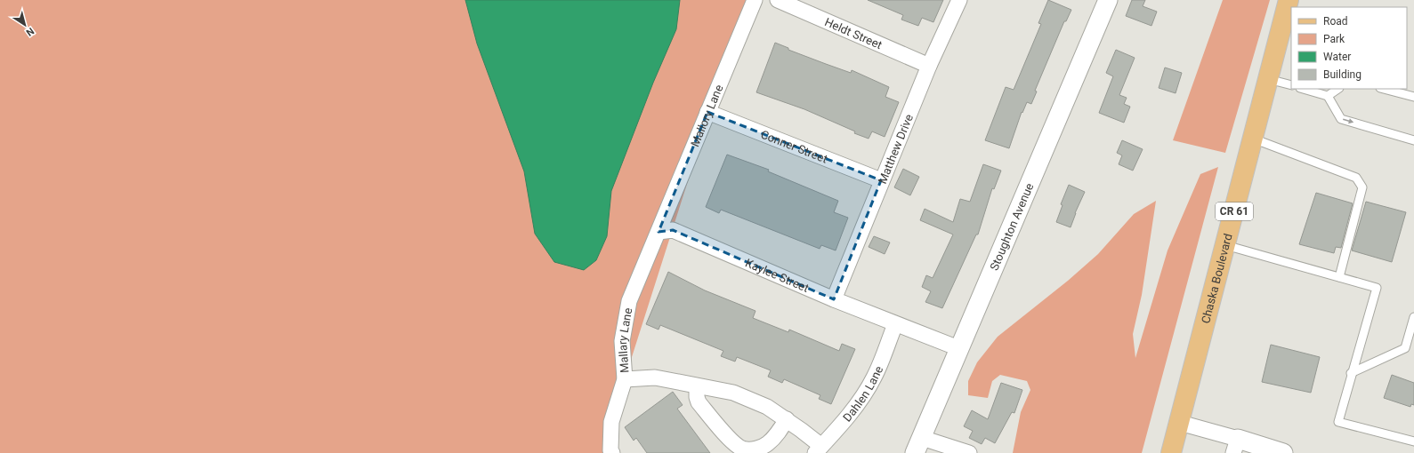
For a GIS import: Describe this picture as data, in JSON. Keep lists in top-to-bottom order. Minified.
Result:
{"streets":{"main road":["CR 61","Chaska Boulevard"],"street":["Heldt Street","Mallory Lane","Conner Street","Matthew Drive","Stoughton Avenue","Kaylee Street","Mallary Lane","Dahlen Lane"]},"crossings":[["Heldt Street","Matthew Drive"],["Mallory Lane","Conner Street"],["Mallory Lane","Kaylee Street"],["Mallory Lane","Mallary Lane"],["Conner Street","Matthew Drive"],["Matthew Drive","Kaylee Street"],["Stoughton Avenue","Kaylee Street"],["Kaylee Street","Mallary Lane"],["Kaylee Street","Dahlen Lane"]],"legend":["Road","Park","Water","Building"],"north":"bottom right"}
